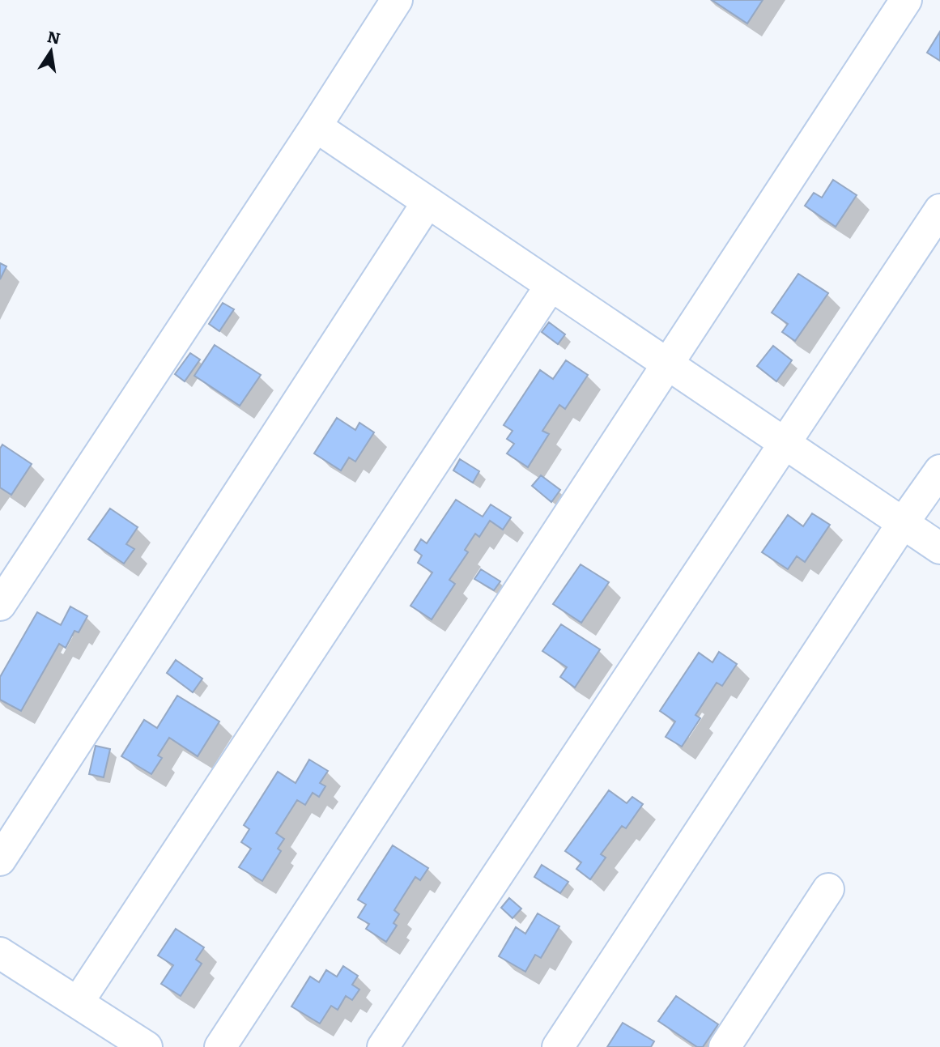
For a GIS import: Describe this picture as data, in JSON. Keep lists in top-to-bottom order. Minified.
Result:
{"north":"top"}
